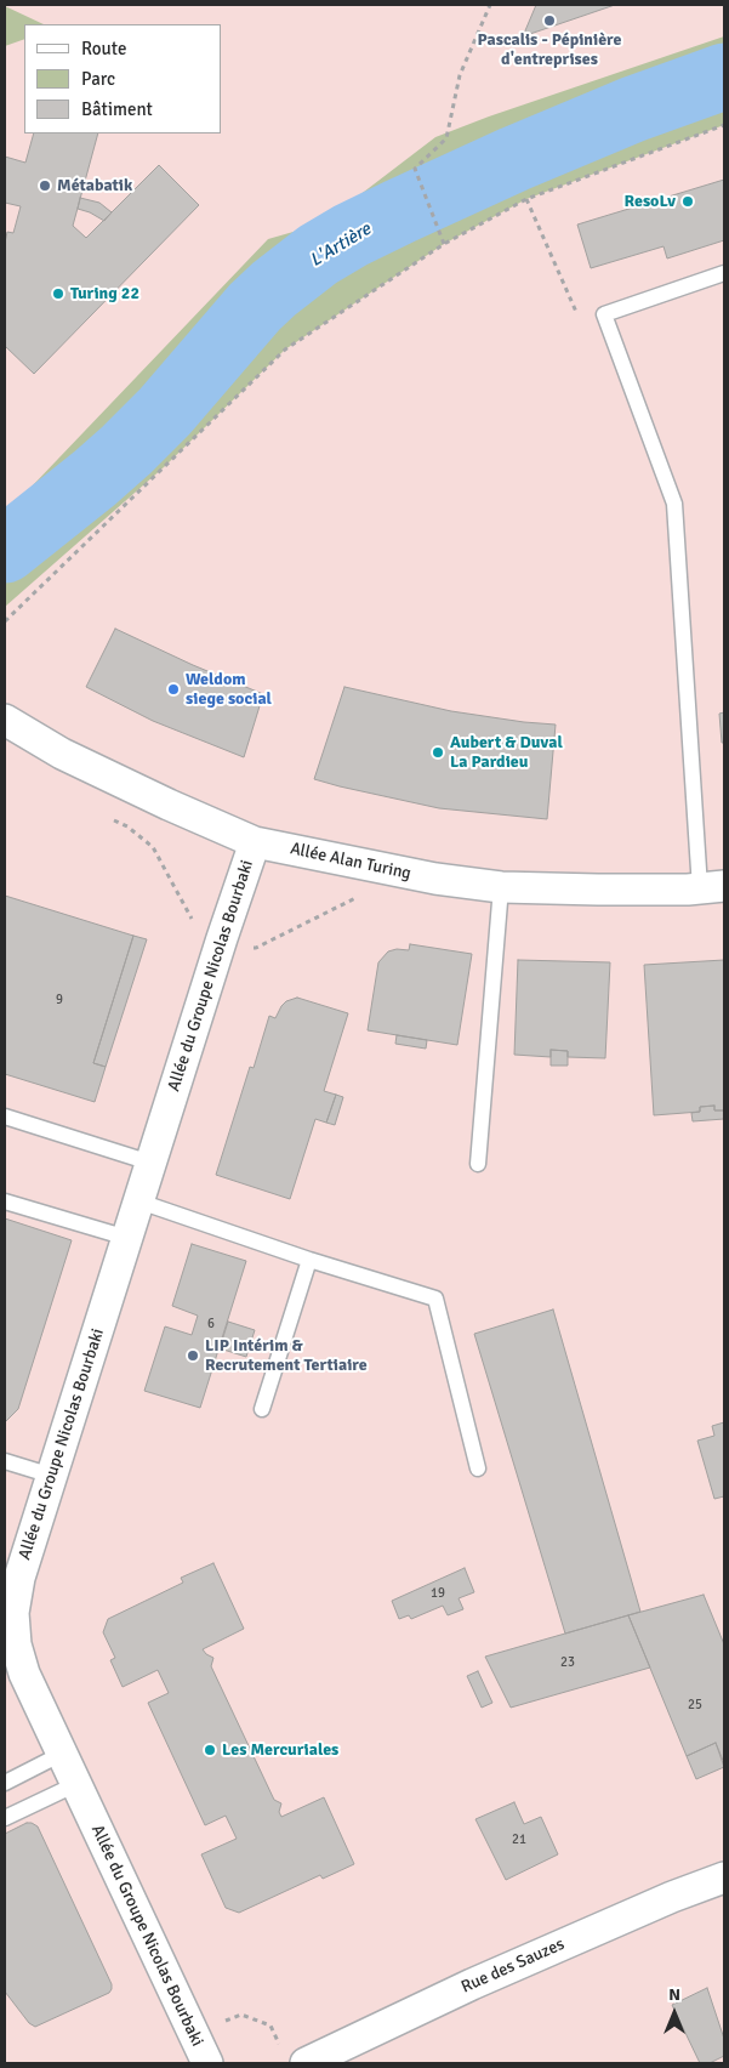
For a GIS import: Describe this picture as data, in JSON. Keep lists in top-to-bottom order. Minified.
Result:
{"streets":{"street":["Allée Alan Turing","Allée du Groupe Nicolas Bourbaki","Rue des Sauzes"]},"crossings":[["Allée Alan Turing","Allée du Groupe Nicolas Bourbaki"]],"water":["L'Artière"],"places":["Pascalis - Pépinière d'entreprises","Métabatik","ResoLv","Turing 22","Weldom siege social","Aubert & Duval La Pardieu","LIP Intérim & Recrutement Tertiaire","Les Mercuriales"],"house_numbers":["9","6","19","23","25","21"],"legend":["Route","Parc","Bâtiment"],"north":"top"}
